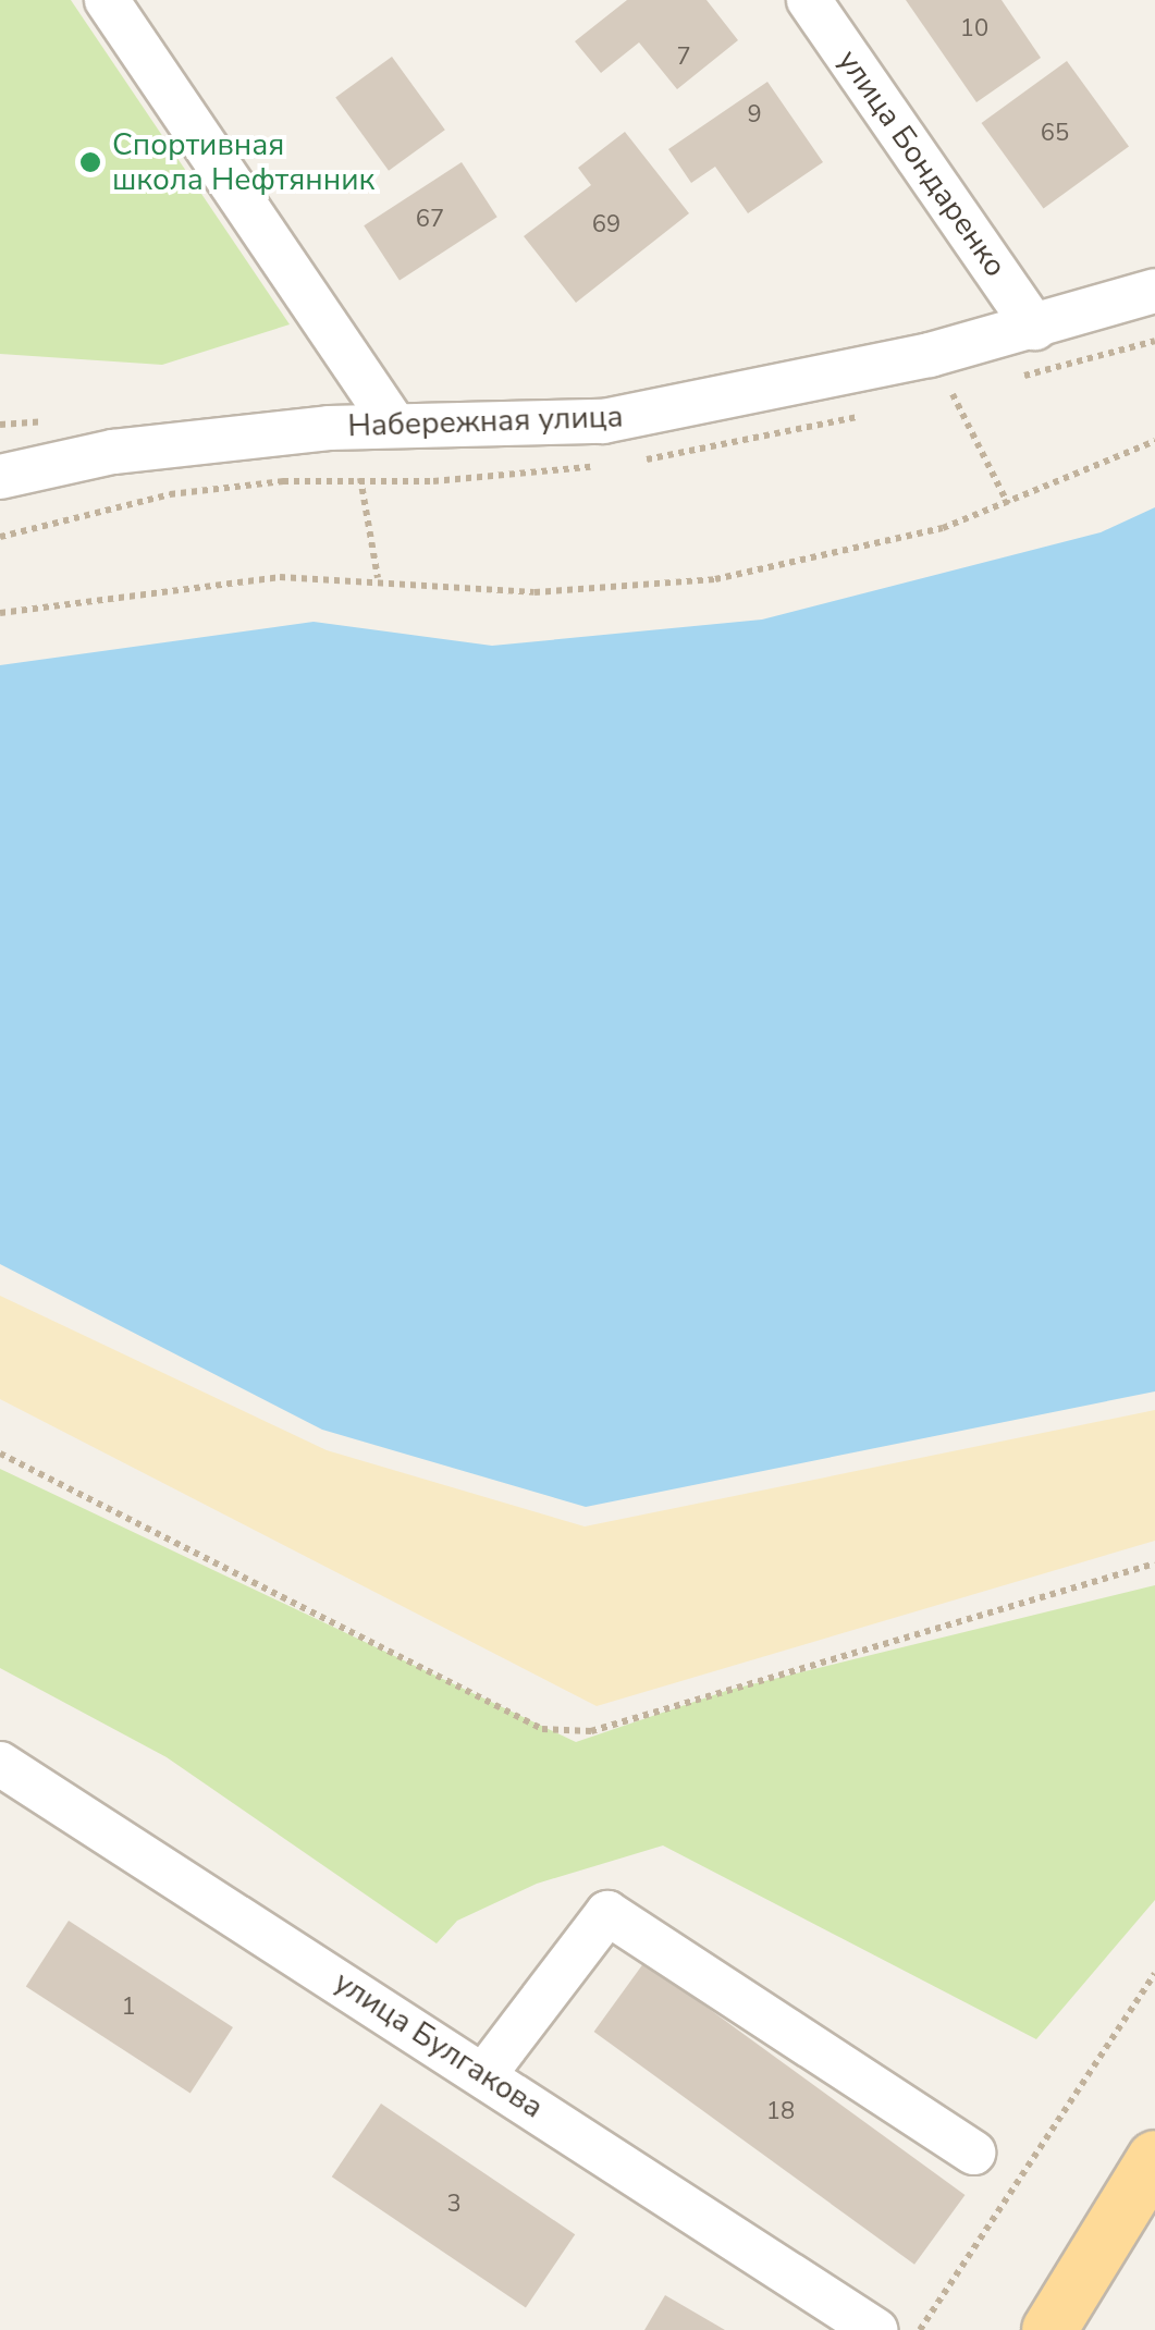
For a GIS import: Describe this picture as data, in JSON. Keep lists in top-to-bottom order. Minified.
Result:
{"streets":{"street":["улица Бондаренко","Набережная улица","улица Булгакова"]},"crossings":[["улица Бондаренко","Набережная улица"]],"places":["Спортивная школа Нефтянник"],"house_numbers":["10","7","9","65","67","69","1","18","3"]}
